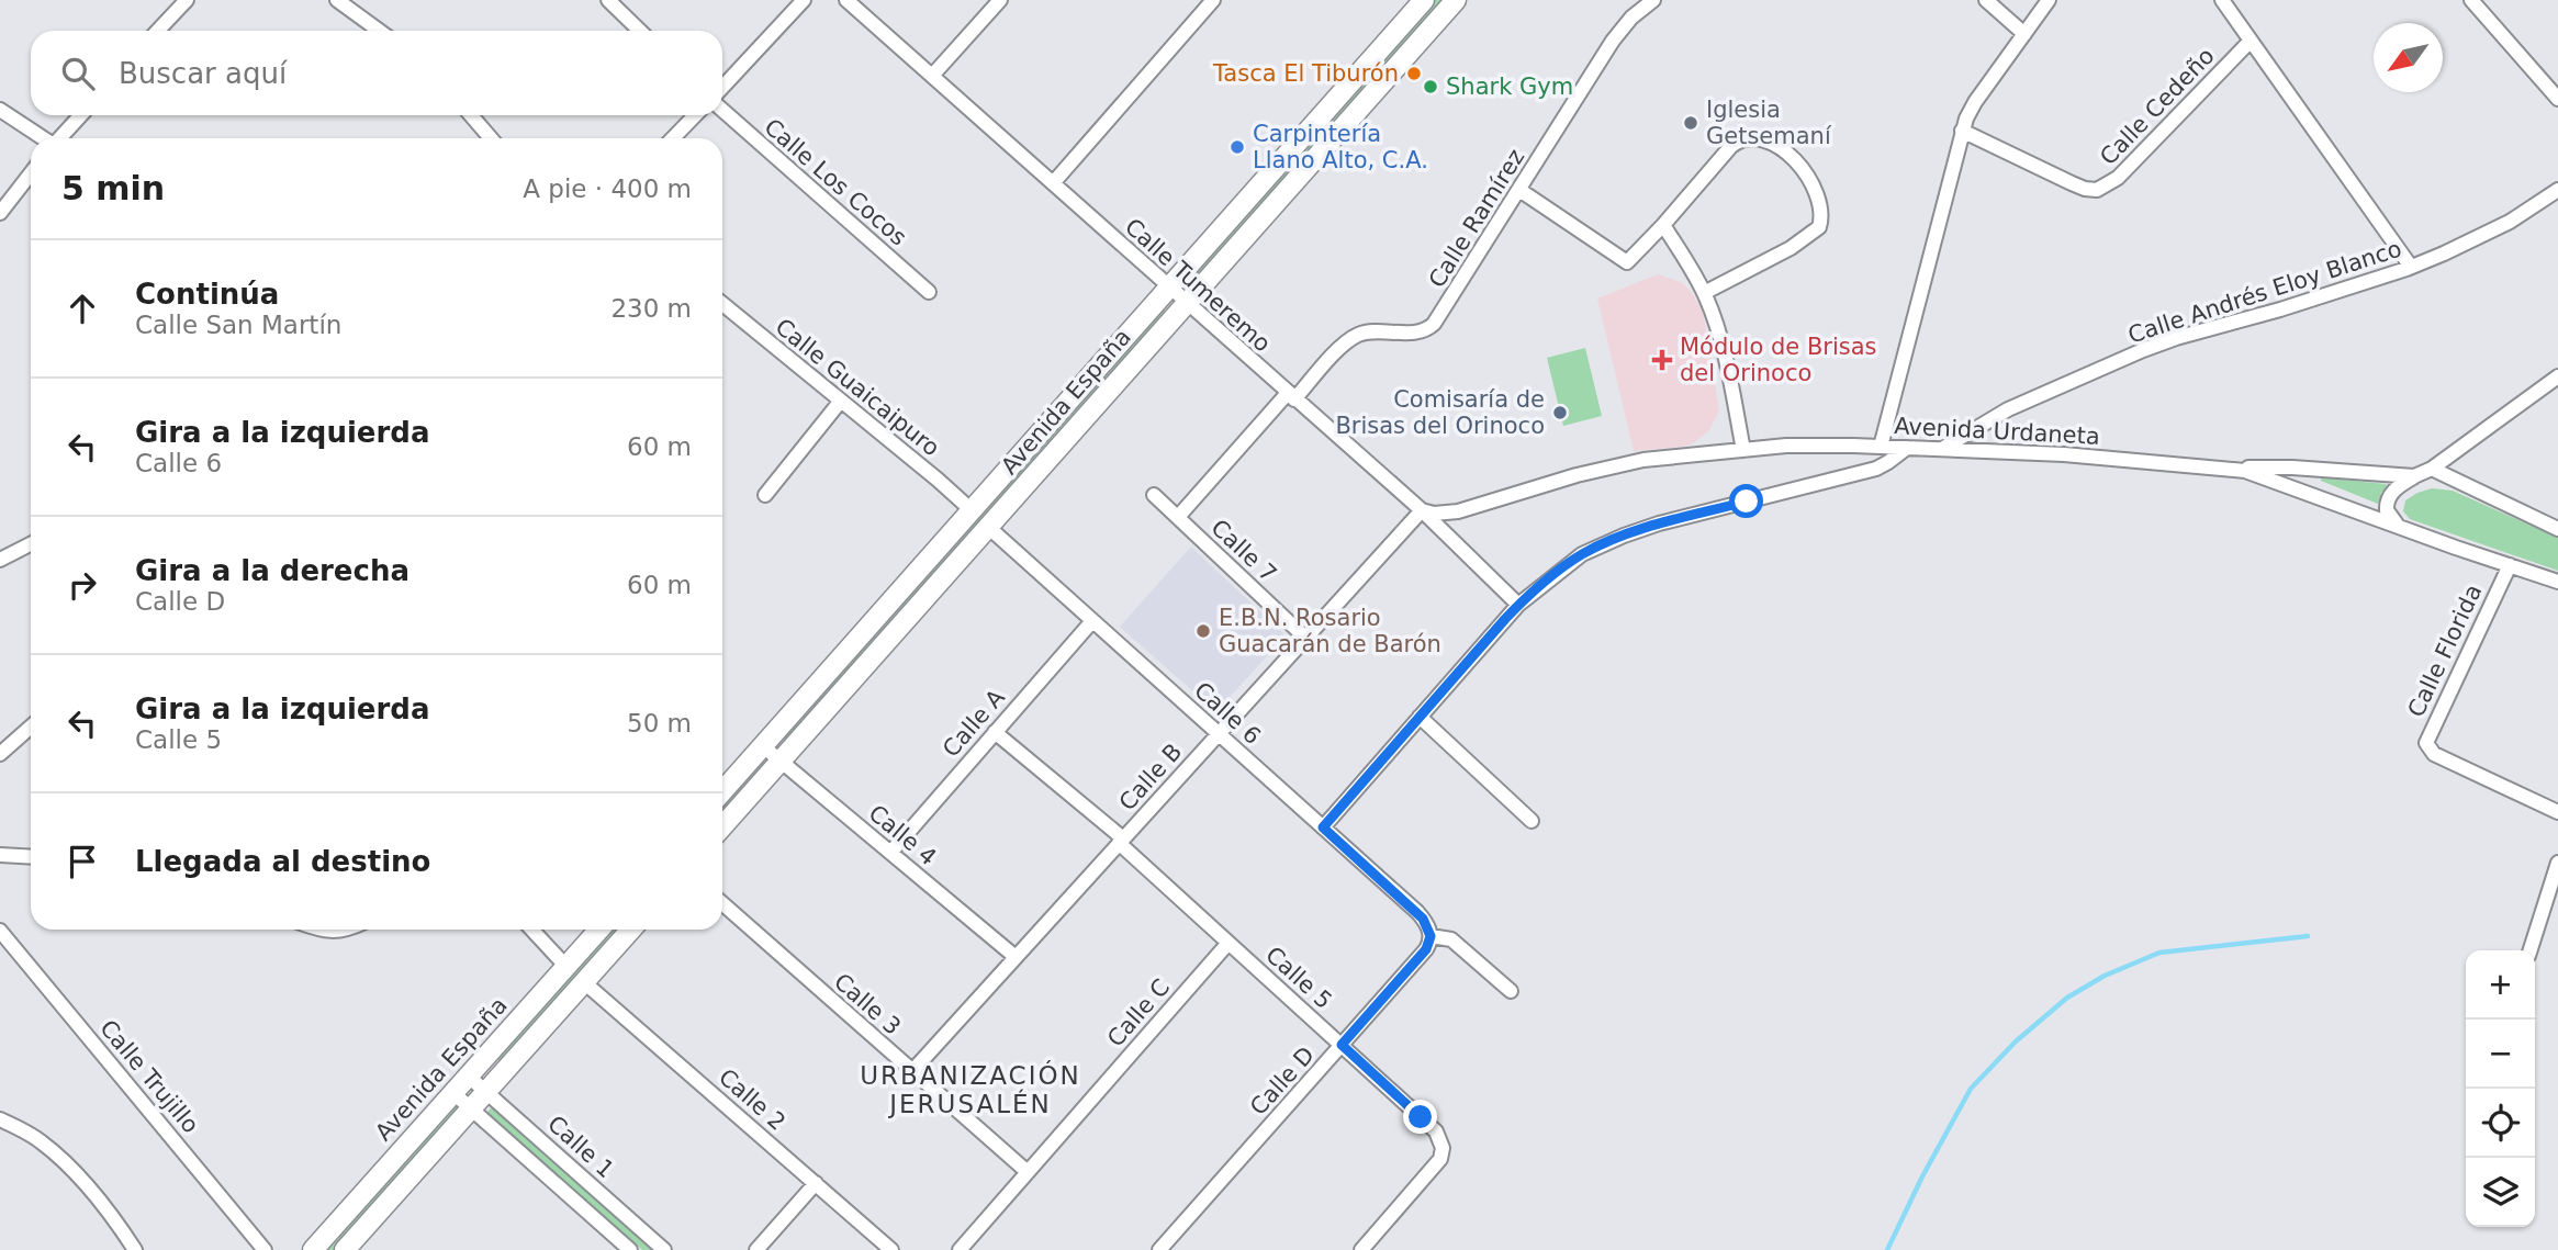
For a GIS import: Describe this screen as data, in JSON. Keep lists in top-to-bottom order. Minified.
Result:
{"streets":{"main road":["Avenida España"],"street":["Calle Cedeño","Calle Los Cocos","Calle Ramírez","Calle Tumeremo","Calle Andrés Eloy Blanco","Calle Guaicaipuro","Avenida Urdaneta","Calle 7","Calle Florida","Calle 6","Calle A","Calle B","Calle 4","Calle 5","Calle 3","Calle C","Calle Trujillo","Calle D","Calle 2","Calle 1"]},"crossings":[["Calle Ramírez","Calle Tumeremo"],["Calle Tumeremo","Avenida España"],["Calle Tumeremo","Avenida Urdaneta"],["Calle Tumeremo","Calle B"],["Calle Andrés Eloy Blanco","Avenida Urdaneta"],["Calle Guaicaipuro","Avenida España"],["Avenida España","Calle 6"],["Avenida España","Calle 4"],["Avenida España","Calle 2"],["Avenida España","Calle 1"],["Avenida Urdaneta","Calle Florida"],["Avenida Urdaneta","Calle B"],["Calle 7","Calle B"],["Calle 6","Calle A"],["Calle 6","Calle B"],["Calle 6","Calle D"],["Calle A","Calle 4"],["Calle A","Calle 5"],["Calle B","Calle 4"],["Calle B","Calle 5"],["Calle B","Calle 3"],["Calle 5","Calle C"],["Calle 5","Calle D"],["Calle 3","Calle C"]],"districts":["URBANIZACIÓN JERUSALÉN"],"places":{"other":["Tasca El Tiburón","Shark Gym","Iglesia Getsemaní","Carpintería Llano Alto, C.A.","Comisaría de Brisas del Orinoco","E.B.N. Rosario Guacarán de Barón"],"health":["Módulo de Brisas del Orinoco"]},"north":"bottom left","page":{"search":"Buscar aquí","heading":["5 min","A pie · 400 m"],"list":[["Continúa","Calle San Martín","230 m"],["Gira a la izquierda","Calle 6","60 m"],["Gira a la derecha","Calle D","60 m"],["Gira a la izquierda","Calle 5","50 m"],"Llegada al destino"],"map_buttons":["+","−"]}}
